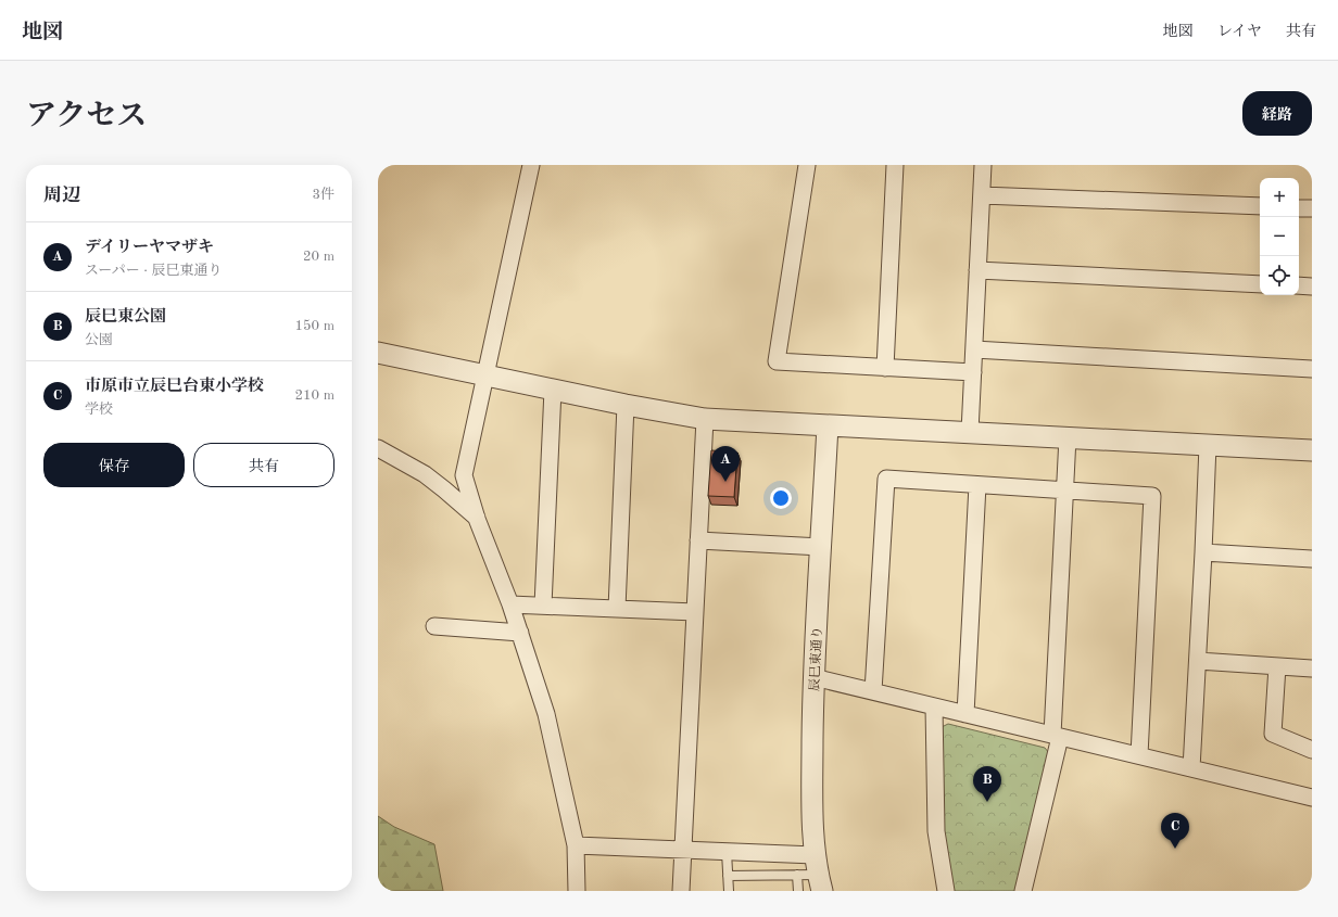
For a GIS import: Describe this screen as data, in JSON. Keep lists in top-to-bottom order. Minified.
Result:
{"streets":{"street":["辰巳東通り"]},"page":{"header":"地図","nav":["地図","レイヤ","共有"],"title":"アクセス","buttons":["経路",["保存","共有"]],"heading":["周辺","3件"],"map_buttons":["+","−"],"list":[{"mark":"A","name":"デイリーヤマザキ","note":"スーパー · 辰巳東通り","value":"20 m"},{"mark":"B","name":"辰巳東公園","note":"公園","value":"150 m"},{"mark":"C","name":"市原市立辰巳台東小学校","note":"学校","value":"210 m"}],"pins":["A","B","C"]}}
